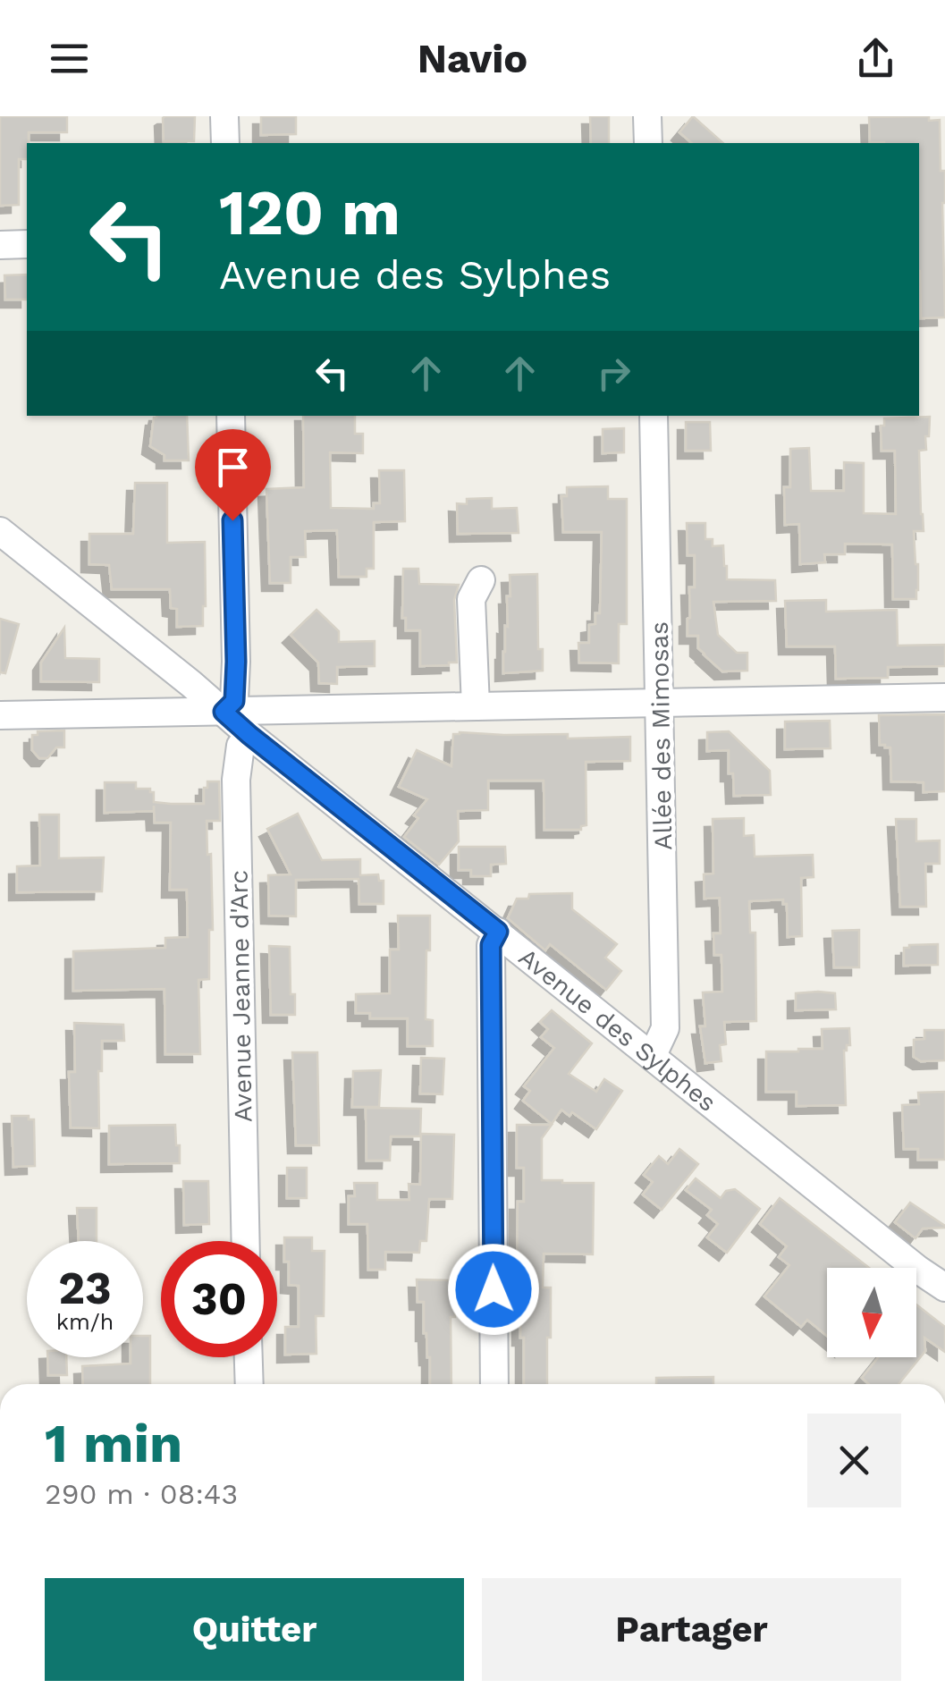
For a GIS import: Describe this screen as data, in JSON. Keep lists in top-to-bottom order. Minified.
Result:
{"streets":{"street":["Allée des Mimosas","Avenue Jeanne d'Arc","Avenue des Sylphes"]},"crossings":[["Allée des Mimosas","Avenue des Sylphes"],["Avenue Jeanne d'Arc","Avenue des Sylphes"]],"north":"bottom","page":{"header":"Navio","turn":["120 m","Avenue des Sylphes"],"speed":"23 km/h","limit":"30","heading":["1 min","290 m · 08:43"],"buttons":["Quitter","Partager"]}}
